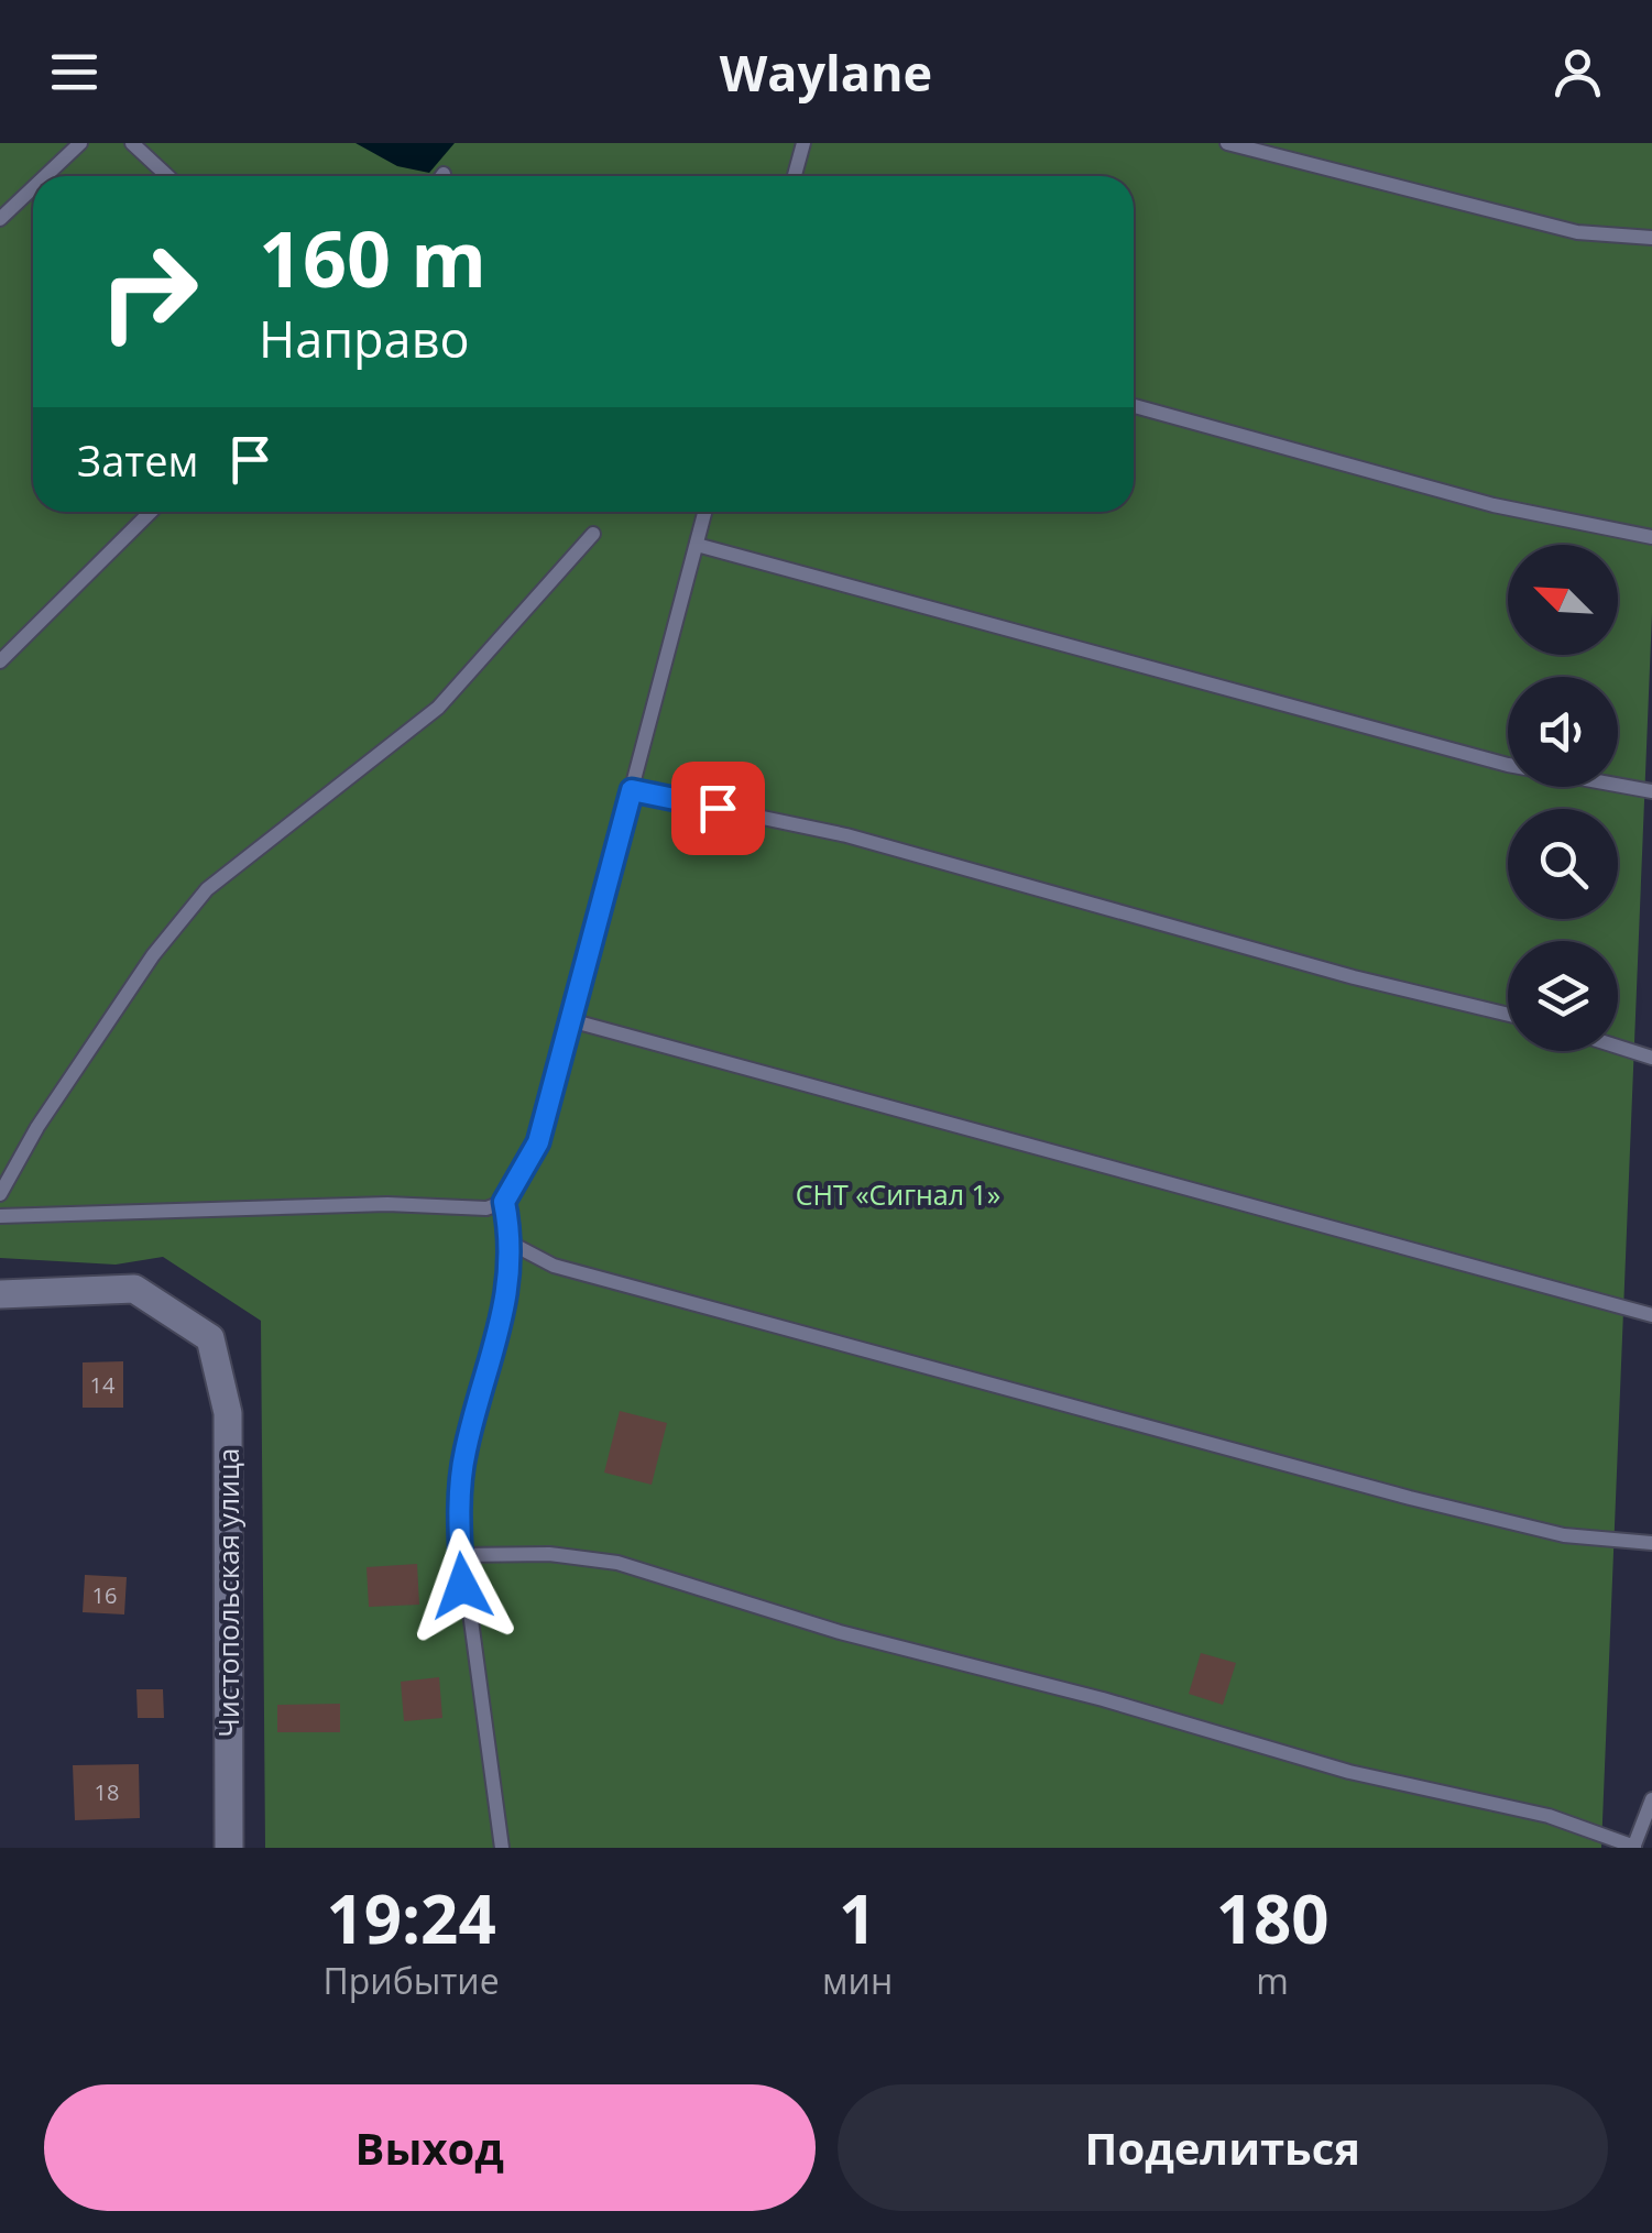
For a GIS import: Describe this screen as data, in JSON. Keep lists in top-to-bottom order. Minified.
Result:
{"streets":{"street":["Чистопольская улица"]},"parks":["СНТ «Сигнал 1»"],"house_numbers":["14","16","18"],"north":"top left","page":{"header":"Waylane","turn":["160 m","Направо"],"then":"Затем","eta":["19:24","Прибытие","1","мин","180","m"],"buttons":["Выход","Поделиться"]}}
